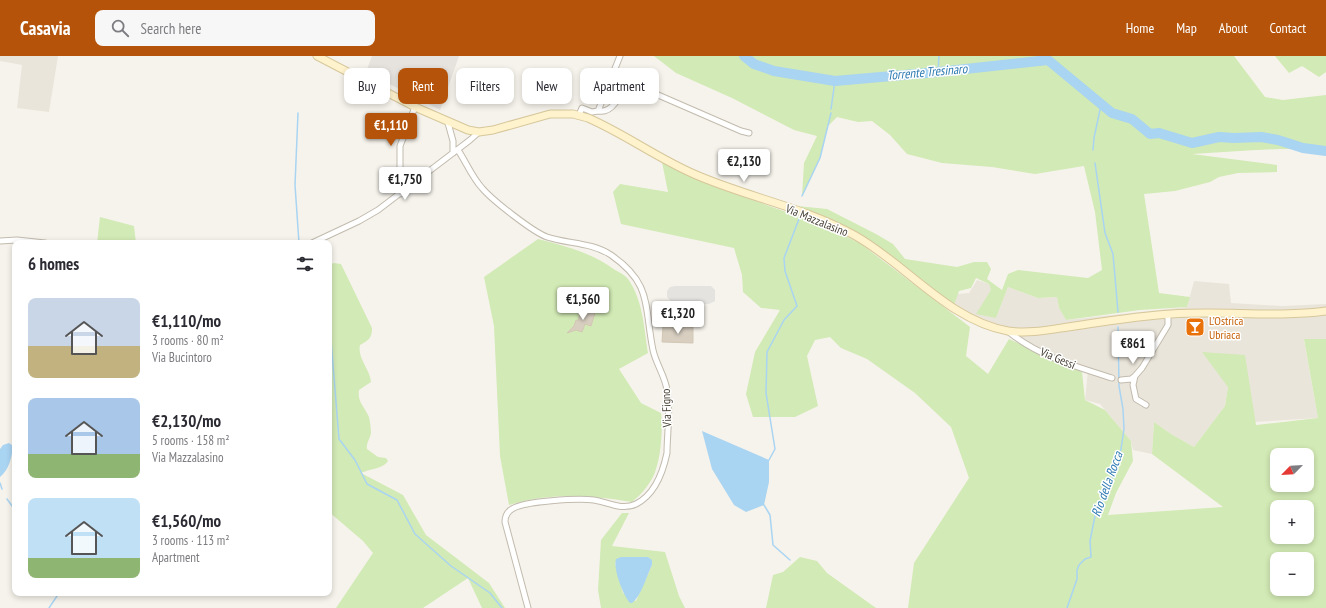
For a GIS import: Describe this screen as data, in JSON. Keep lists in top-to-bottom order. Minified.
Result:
{"streets":{"main road":["Via Mazzalasino"],"street":["Via Gessi","Via Figno"]},"crossings":[["Via Mazzalasino","Via Gessi"]],"water":["Torrente Tresinaro","Rio della Rocca"],"places":{"bar":["L’Ostrica Ubriaca"]},"north":"bottom left","page":{"header":"Casavia","search":"Search here","nav":["Home","Map","About","Contact"],"chip":["Buy","Rent","Filters","New","Apartment"],"price":["€1,110","€2,130","€1,750","€1,560","€1,320","€861"],"heading":"6 homes","list":[{"name":"€1,110/mo","note":"3 rooms · 80 m² · Via Bucintoro"},{"name":"€2,130/mo","note":"5 rooms · 158 m² · Via Mazzalasino"},{"name":"€1,560/mo","note":"3 rooms · 113 m² · Apartment"}],"map_buttons":["+","−"]}}
